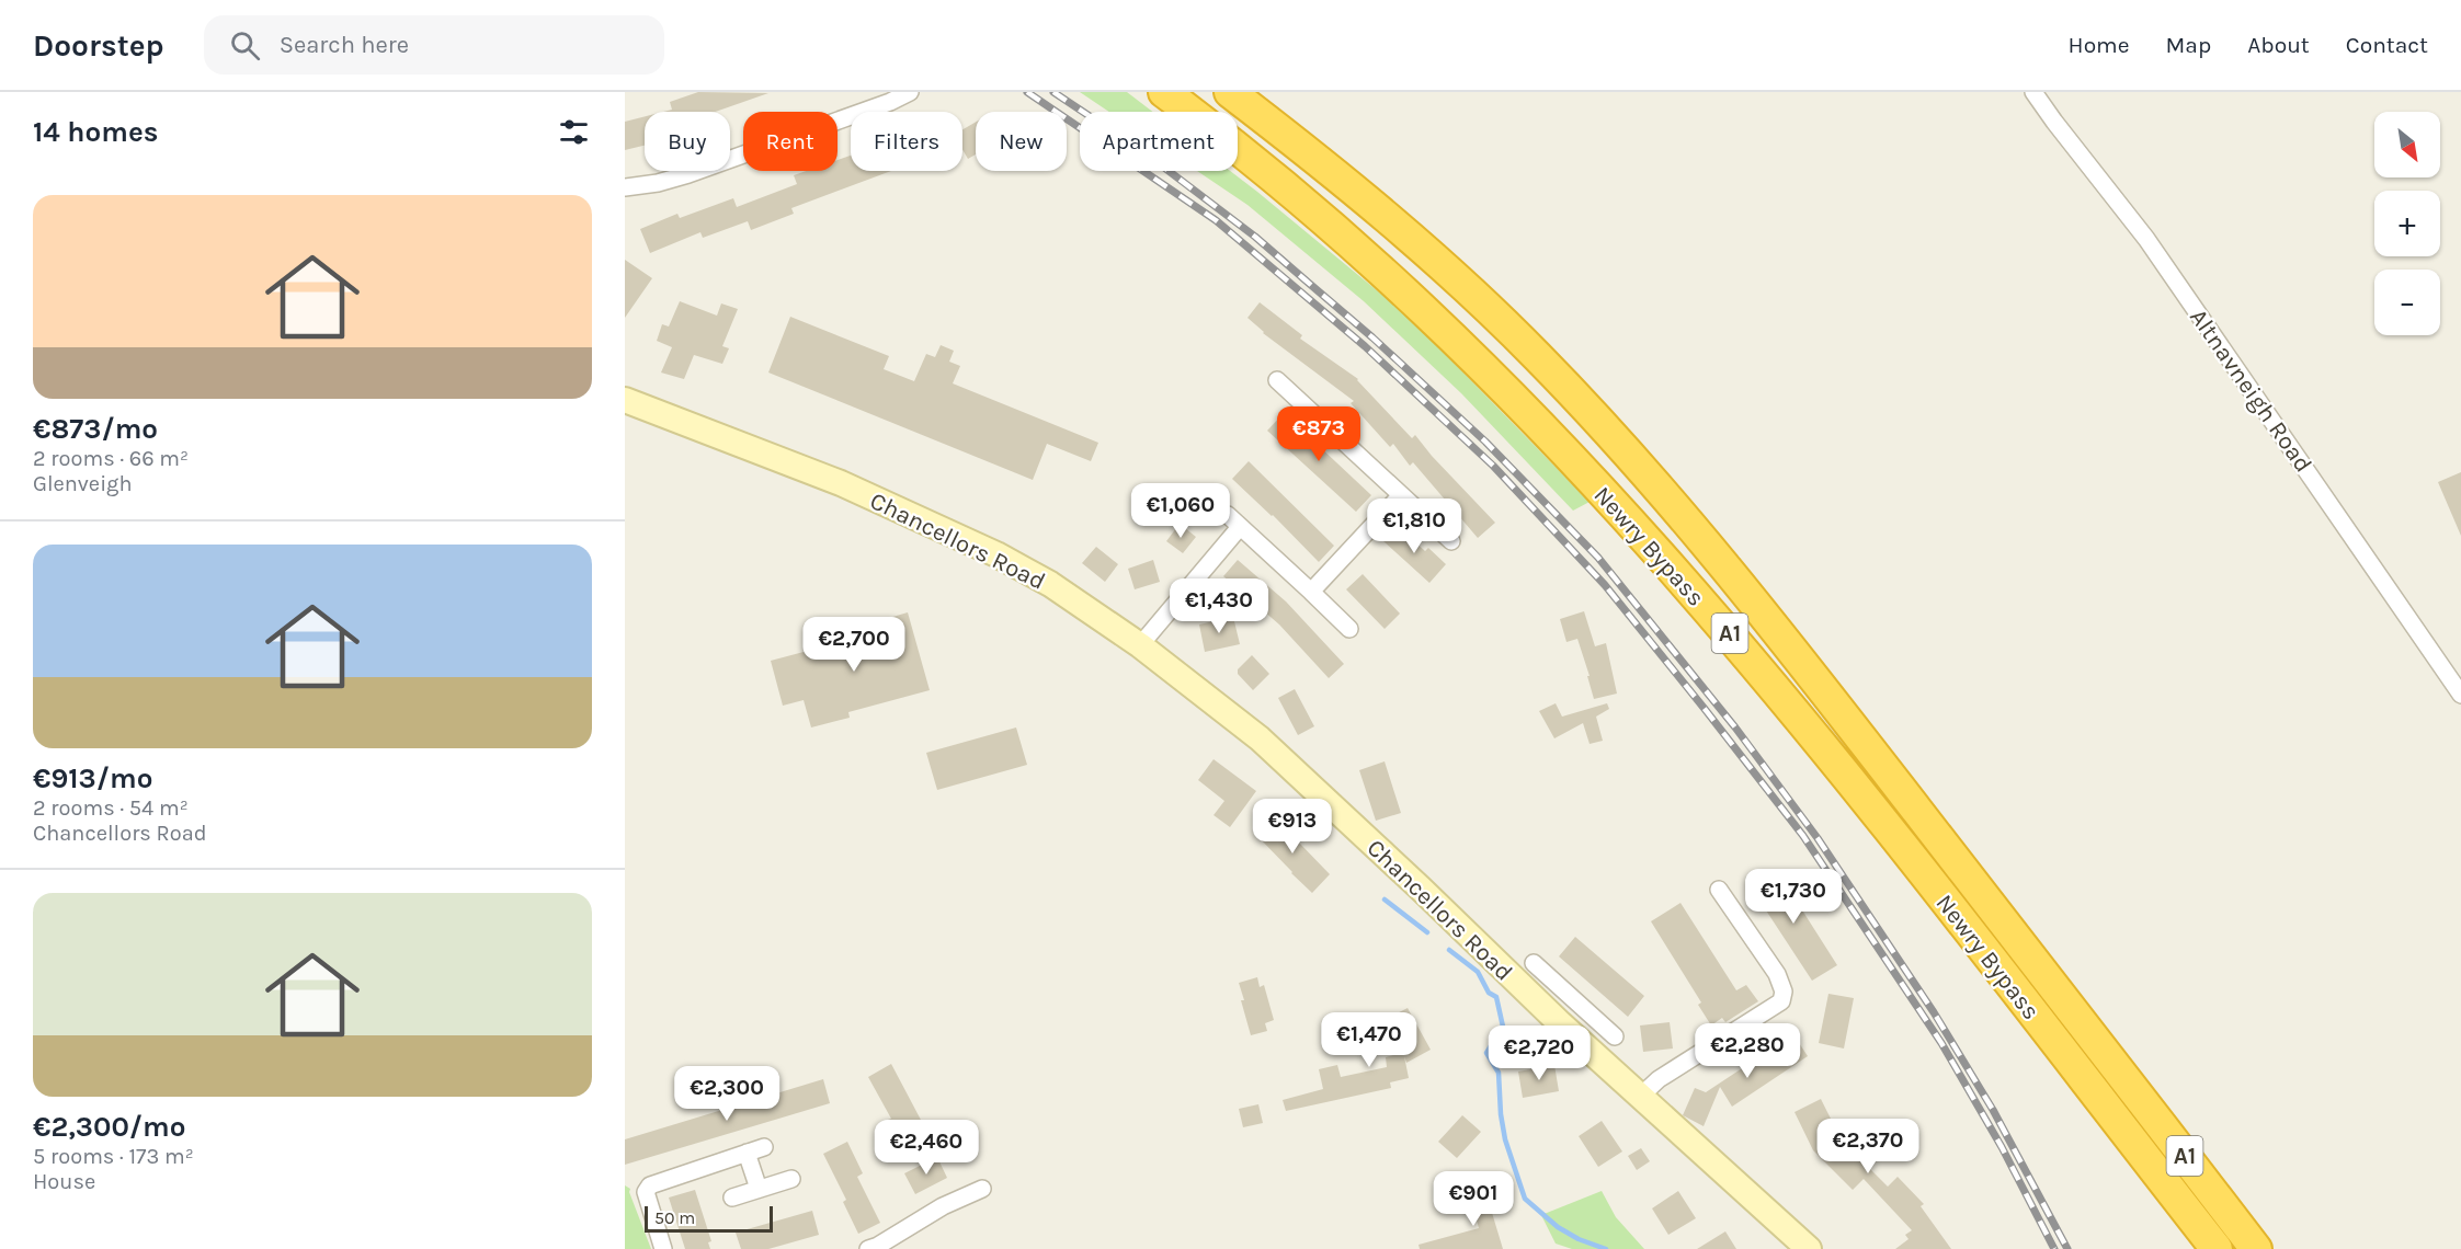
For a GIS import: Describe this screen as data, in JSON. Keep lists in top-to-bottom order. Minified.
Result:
{"streets":{"highway":["Newry Bypass","A1"],"street":["Altnavneigh Road","Chancellors Road"]},"scale_bar":"50 m","north":"bottom right","page":{"header":"Doorstep","search":"Search here","nav":["Home","Map","About","Contact"],"heading":"14 homes","map_buttons":["+","−"],"chip":["Buy","Rent","Filters","New","Apartment"],"list":[{"name":"€873/mo","note":"2 rooms · 66 m² · Glenveigh"},{"name":"€913/mo","note":"2 rooms · 54 m² · Chancellors Road"},{"name":"€2,300/mo","note":"5 rooms · 173 m² · House"}],"price":["€873","€1,060","€1,810","€1,430","€2,700","€913","€1,730","€1,470","€2,280","€2,720","€2,300","€2,370","€2,460","€901"],"scale":"50 m"}}
